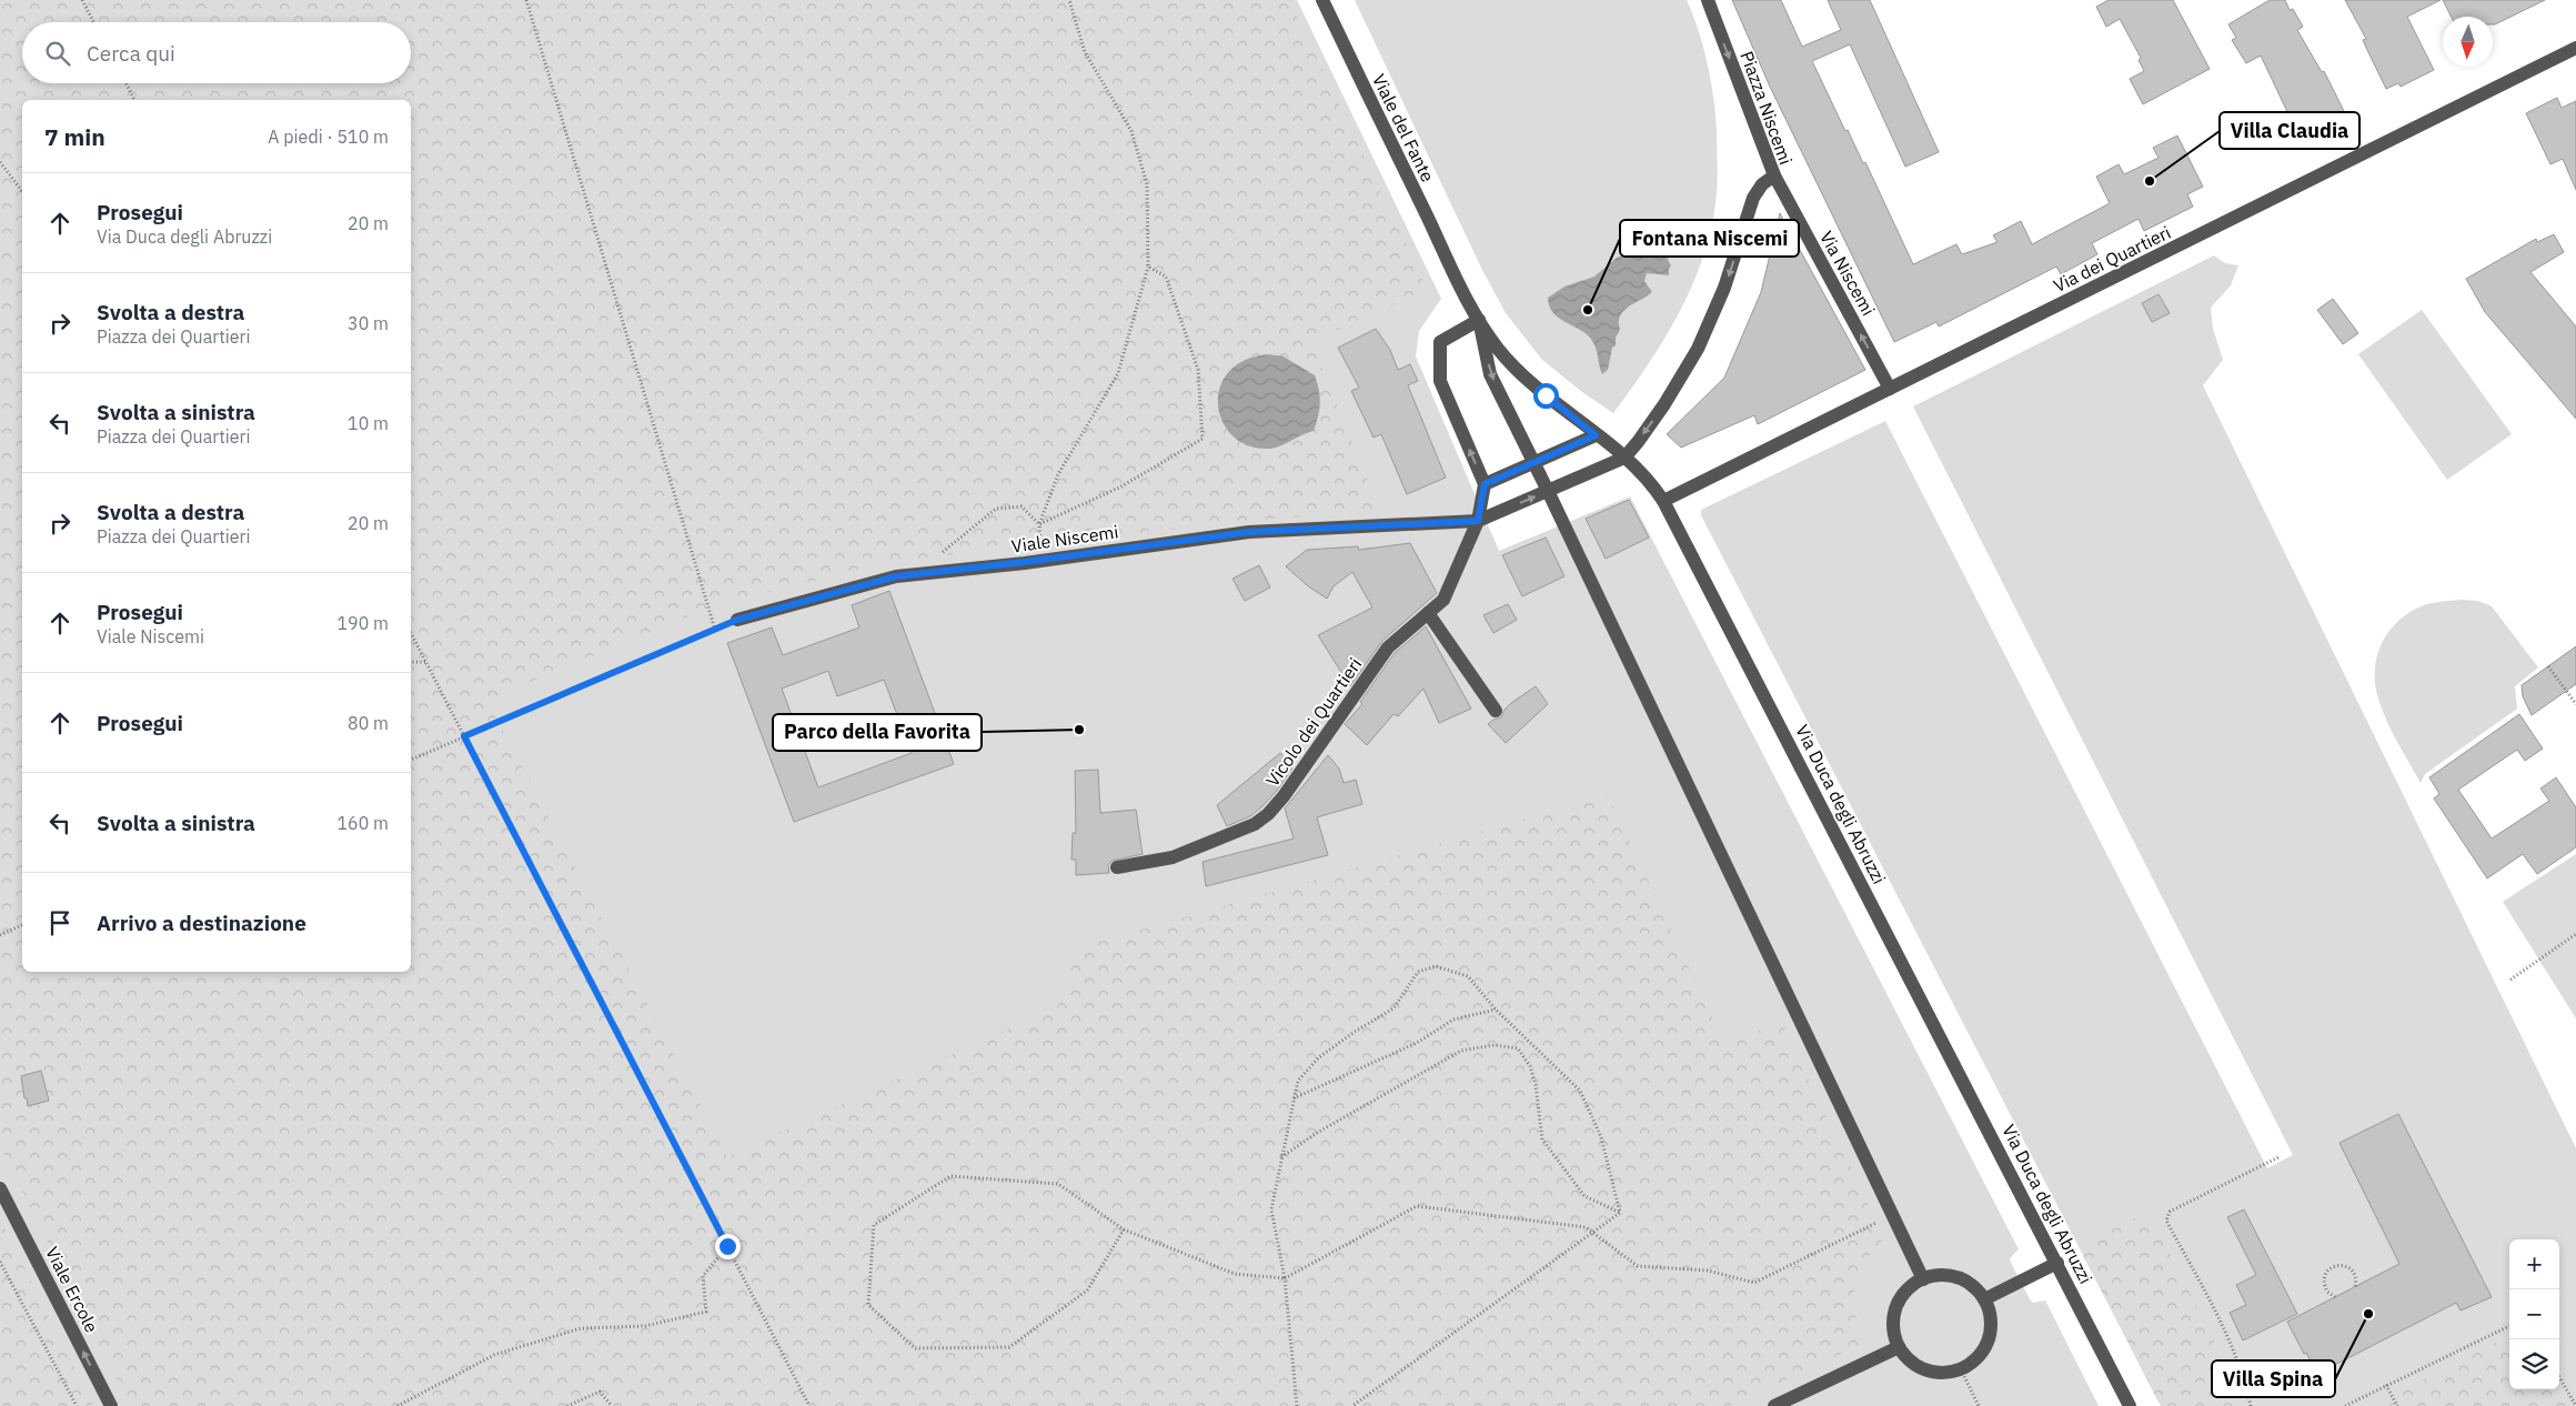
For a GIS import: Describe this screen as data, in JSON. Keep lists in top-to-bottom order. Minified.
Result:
{"streets":{"street":["Piazza Niscemi","Viale del Fante","Via dei Quartieri","Via Niscemi","Viale Niscemi","Vicolo dei Quartieri","Via Duca degli Abruzzi","Viale Ercole"]},"crossings":[["Piazza Niscemi","Via Niscemi"],["Piazza Niscemi","Via Duca degli Abruzzi"],["Viale del Fante","Via Duca degli Abruzzi"],["Via dei Quartieri","Via Niscemi"],["Via dei Quartieri","Via Duca degli Abruzzi"],["Viale Niscemi","Vicolo dei Quartieri"]],"one_way":["Piazza Niscemi","Via Niscemi","Viale Ercole"],"places":["Villa Claudia","Fontana Niscemi","Parco della Favorita","Villa Spina"],"north":"bottom","page":{"search":"Cerca qui","heading":["7 min","A piedi · 510 m"],"list":[["Prosegui","Via Duca degli Abruzzi","20 m"],["Svolta a destra","Piazza dei Quartieri","30 m"],["Svolta a sinistra","Piazza dei Quartieri","10 m"],["Svolta a destra","Piazza dei Quartieri","20 m"],["Prosegui","Viale Niscemi","190 m"],["Prosegui","80 m"],["Svolta a sinistra","160 m"],"Arrivo a destinazione"],"map_buttons":["+","−"]}}
